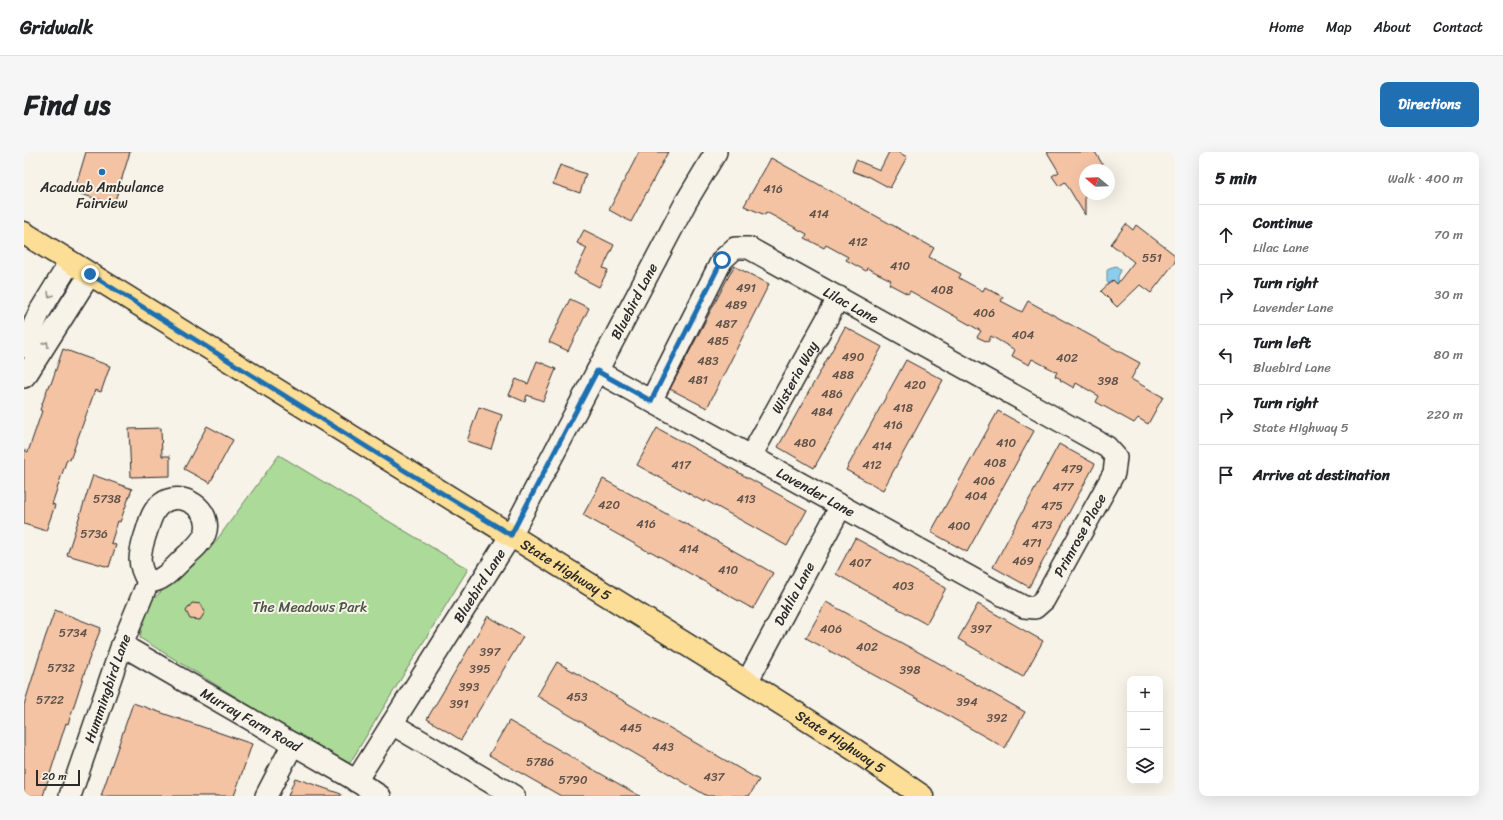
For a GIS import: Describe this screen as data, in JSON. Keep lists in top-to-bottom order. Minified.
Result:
{"streets":{"main road":["State Highway 5"],"street":["Bluebird Lane","Lilac Lane","Wisteria Way","Lavender Lane","Primrose Place","Dahlia Lane","Hummingbird Lane","Murray Farm Road"]},"crossings":[["Bluebird Lane","Lavender Lane"],["Bluebird Lane","State Highway 5"],["Bluebird Lane","Murray Farm Road"],["Lilac Lane","Wisteria Way"],["Lilac Lane","Lavender Lane"],["Lilac Lane","Primrose Place"],["Wisteria Way","Lavender Lane"],["Lavender Lane","Primrose Place"],["Lavender Lane","Dahlia Lane"],["State Highway 5","Dahlia Lane"],["Hummingbird Lane","Murray Farm Road"]],"parks":["The Meadows Park"],"places":["Acaduab Ambulance Fairview"],"house_numbers":["416","414","412","551","410","491","408","489","406","487","404","485","490","402","483","488","481","398","420","486","418","484","416","480","410","414","408","417","412","479","406","477","404","5738","413","420","475","416","473","400","5736","471","414","469","407","410","403","406","397","5734","402","397","5732","395","398","393","453","5722","394","391","392","445","443","5786","437","5790"],"scale_bar":"20 m","north":"left","page":{"header":"Gridwalk","nav":["Home","Map","About","Contact"],"title":"Find us","buttons":"Directions","heading":["5 min","Walk · 400 m"],"list":[["Continue","Lilac Lane","70 m"],["Turn right","Lavender Lane","30 m"],["Turn left","Bluebird Lane","80 m"],["Turn right","State Highway 5","220 m"],"Arrive at destination"],"map_buttons":["+","−"],"scale":"20 m"}}
